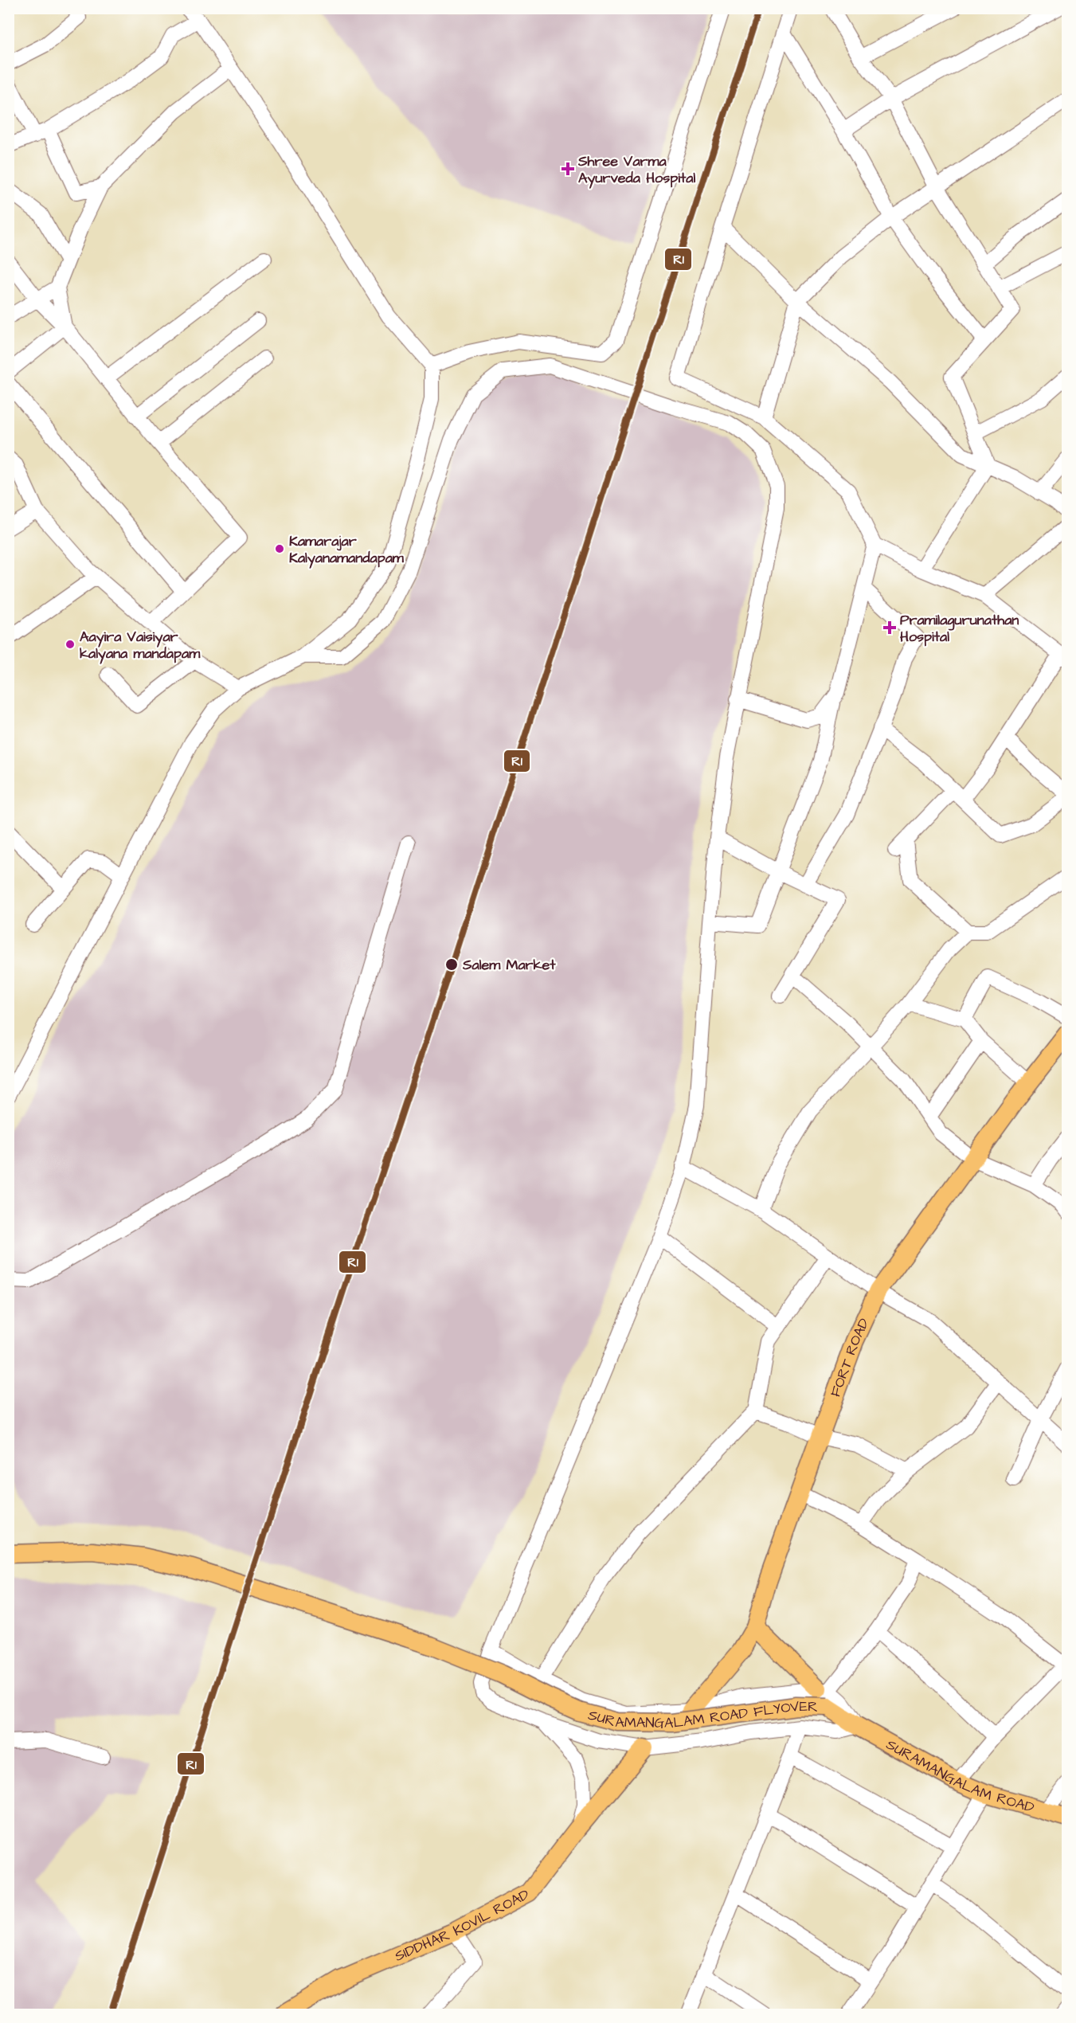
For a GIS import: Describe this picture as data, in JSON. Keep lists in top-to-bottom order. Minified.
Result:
{"streets":{"main road":["FORT ROAD","SURAMANGALAM ROAD FLYOVER","SURAMANGALAM ROAD","SIDDHAR KOVIL ROAD"]},"crossings":[["SURAMANGALAM ROAD FLYOVER","SURAMANGALAM ROAD"]],"places":{"health":["Shree Varma Ayurveda Hospital","Pramilagurunathan Hospital"],"other":["Kamarajar Kalyanamandapam","Aayira Vaisiyar kalyana mandapam","Salem Market"]},"lines":["transit line R1"]}
